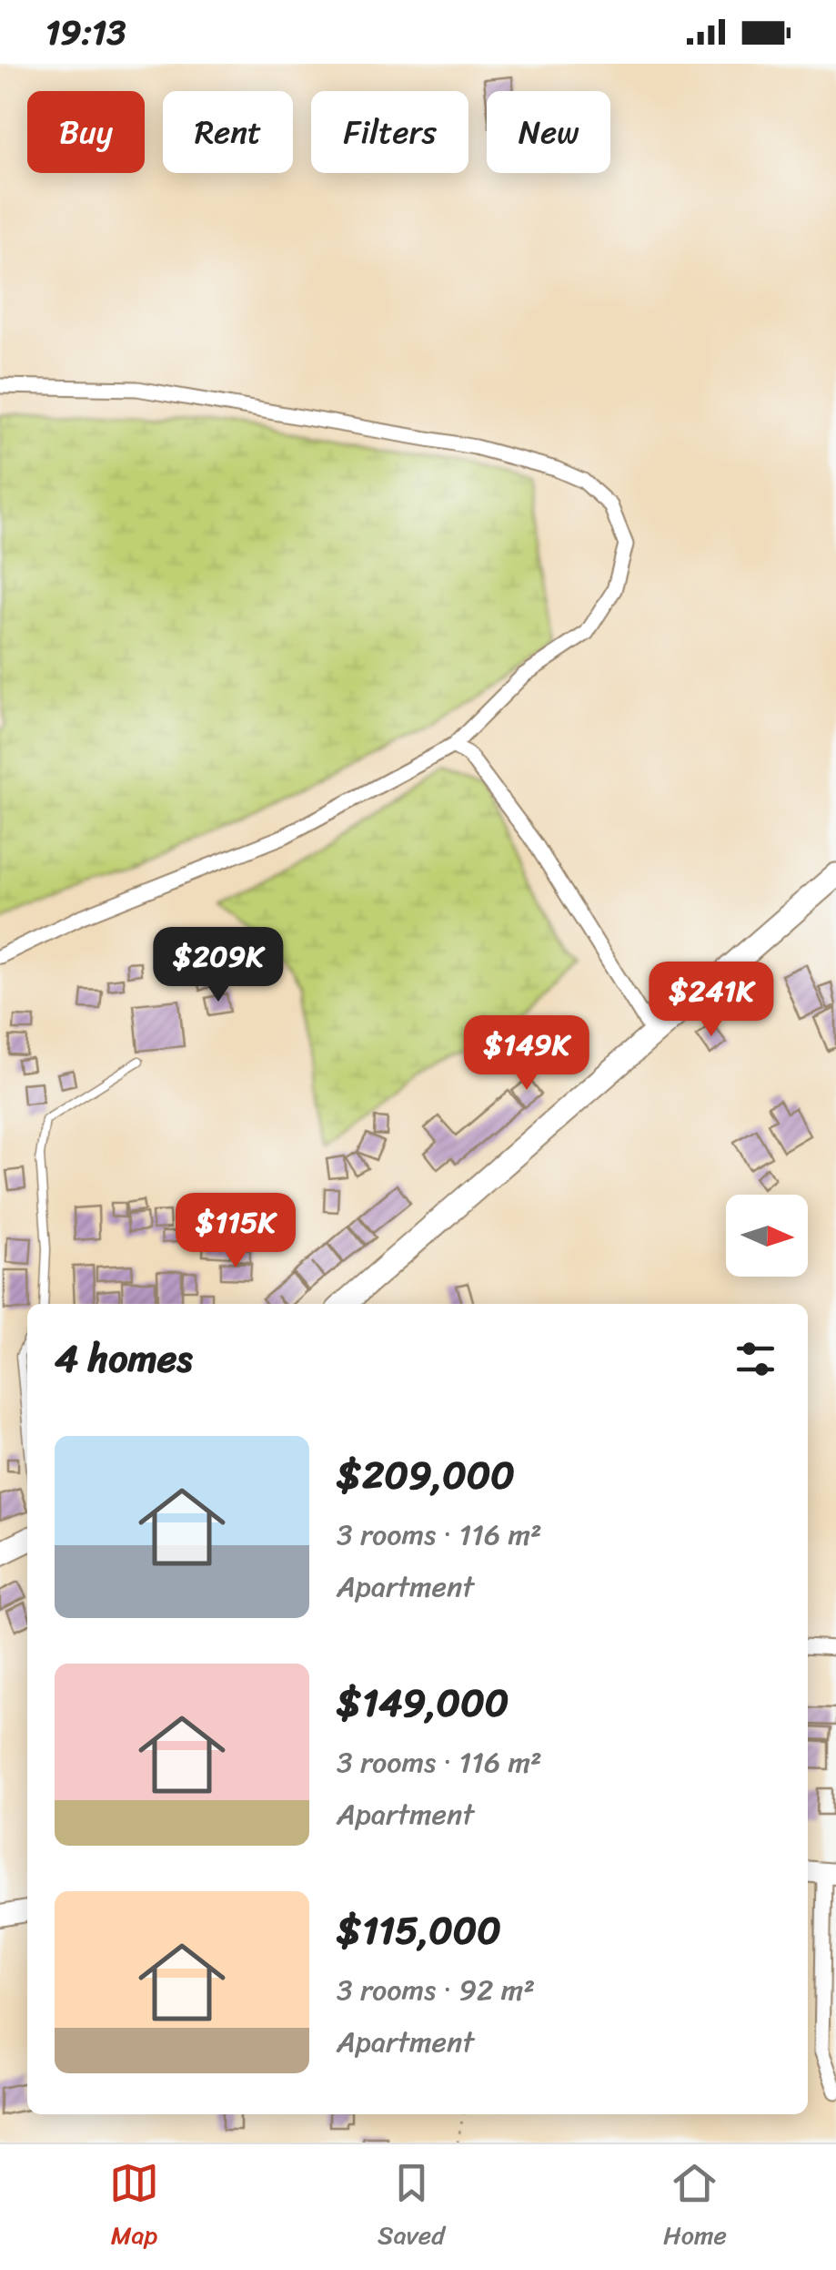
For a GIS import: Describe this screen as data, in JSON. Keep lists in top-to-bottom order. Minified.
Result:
{"north":"right","page":{"status":"19:13","chip":["Buy","Rent","Filters","New"],"price":["$209K","$241K","$149K","$115K"],"heading":"4 homes","list":[{"name":"$209,000","note":"3 rooms · 116 m² · Apartment"},{"name":"$149,000","note":"3 rooms · 116 m² · Apartment"},{"name":"$115,000","note":"3 rooms · 92 m² · Apartment"}],"tabs":["Map","Saved","Home"]}}
